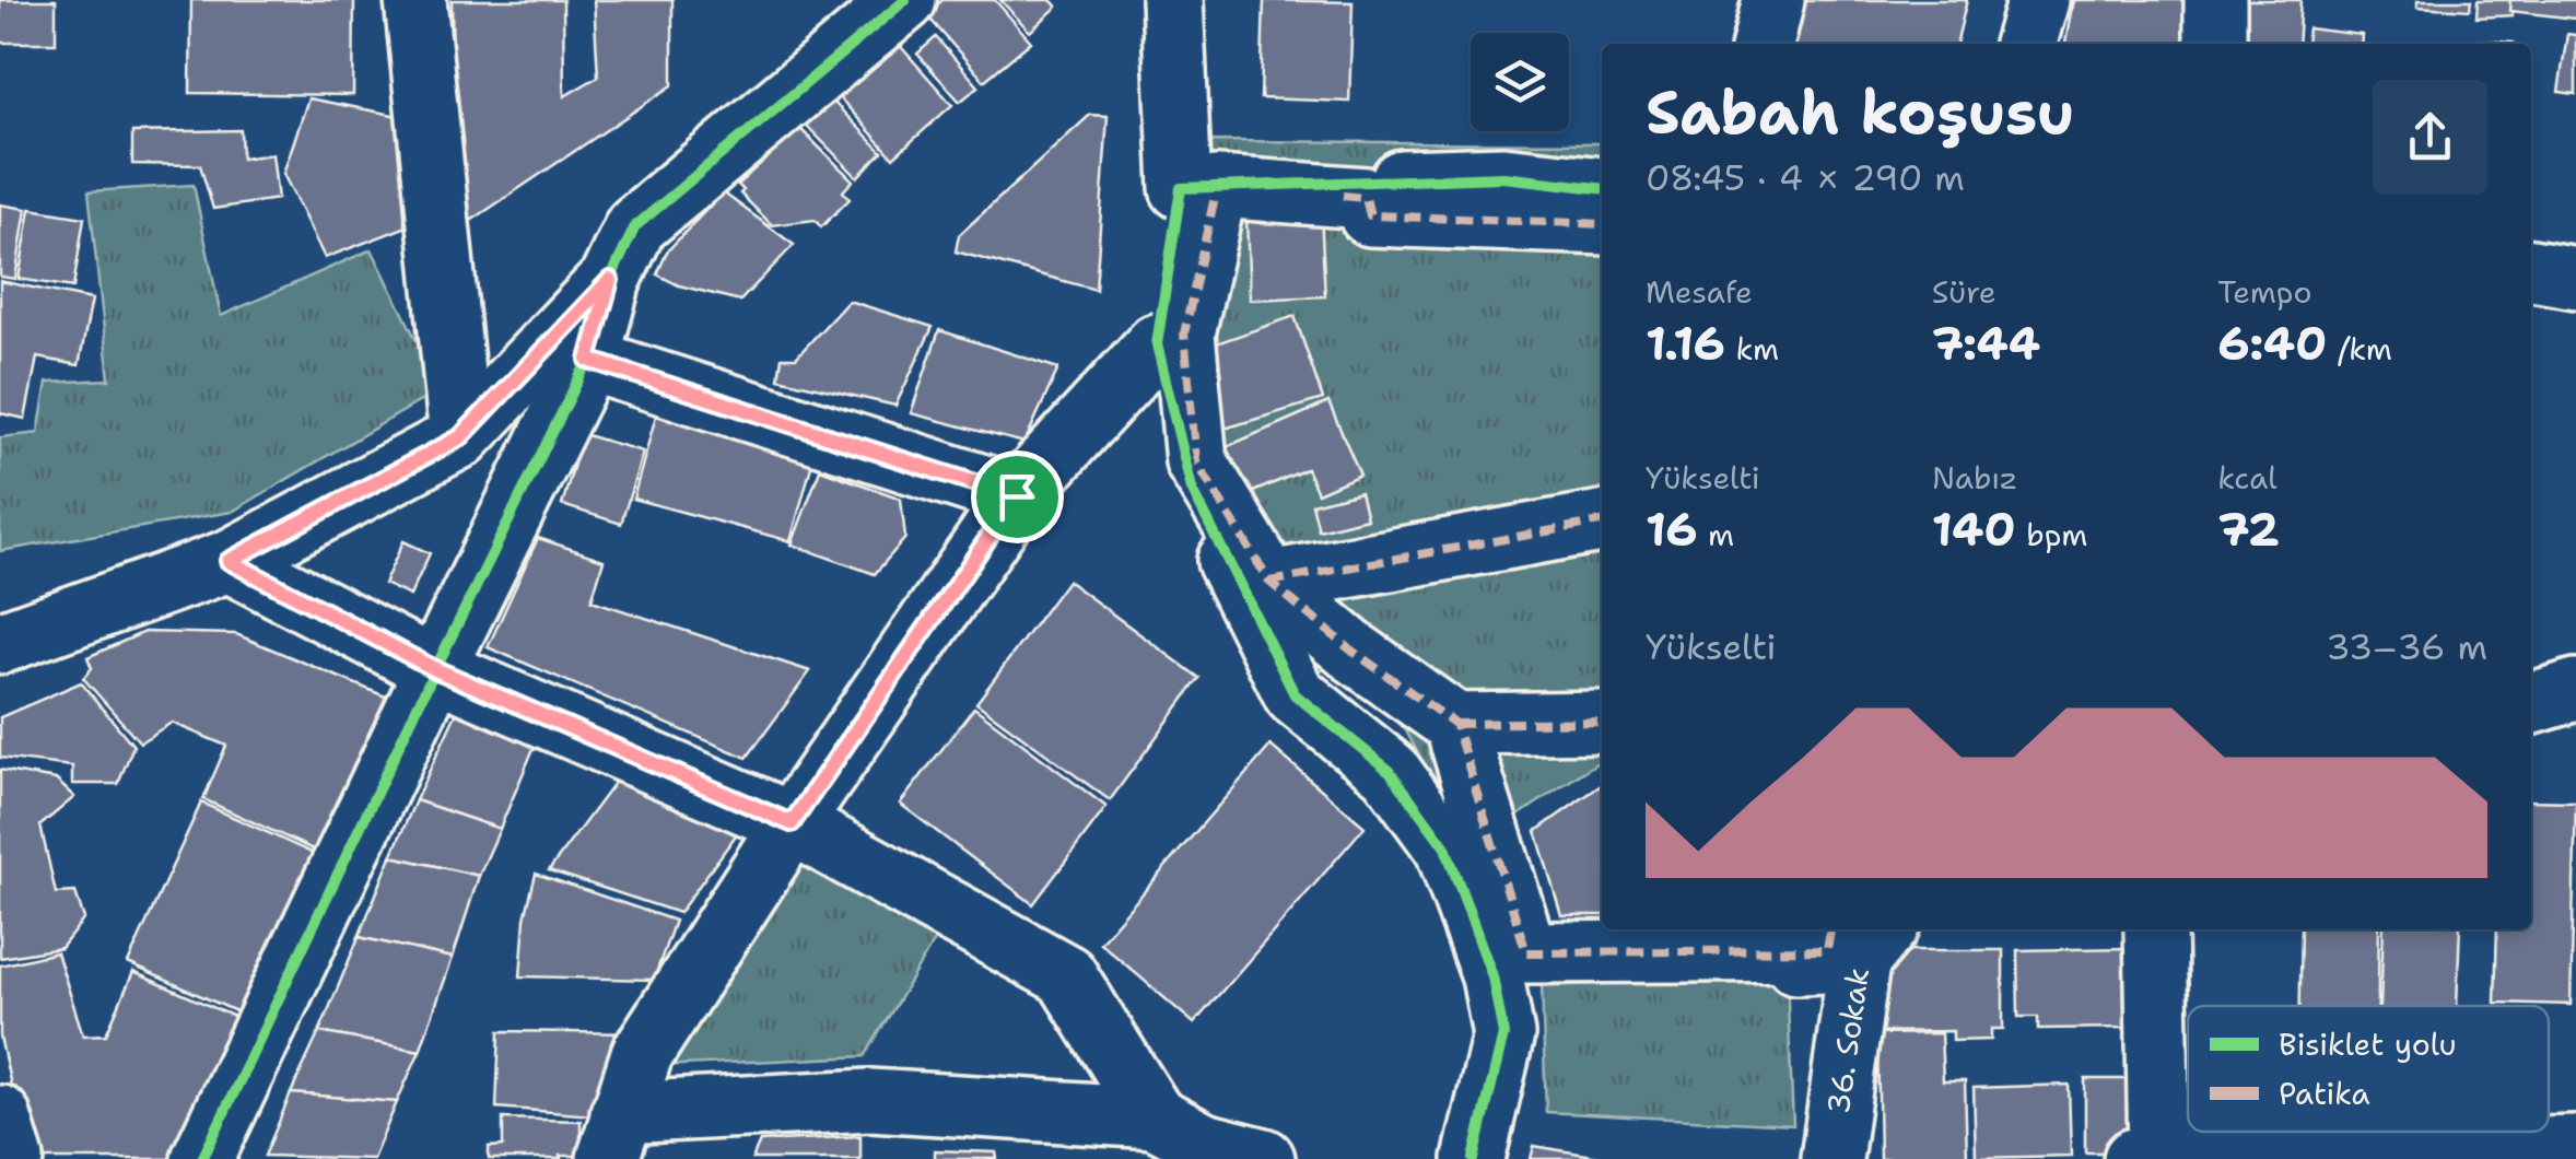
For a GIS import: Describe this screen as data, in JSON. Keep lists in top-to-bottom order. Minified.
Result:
{"streets":{"street":["36. Sokak"]},"legend":["Bisiklet yolu","Patika"],"page":{"heading":["Sabah koşusu","08:45 · 4 × 290 m"],"stats":[["Mesafe","1.16 km"],["Süre","7:44"],["Tempo","6:40 /km"],["Yükselti","16 m"],["Nabız","140 bpm"],["kcal","72"]],"chart":["Yükselti","33–36 m"]}}
